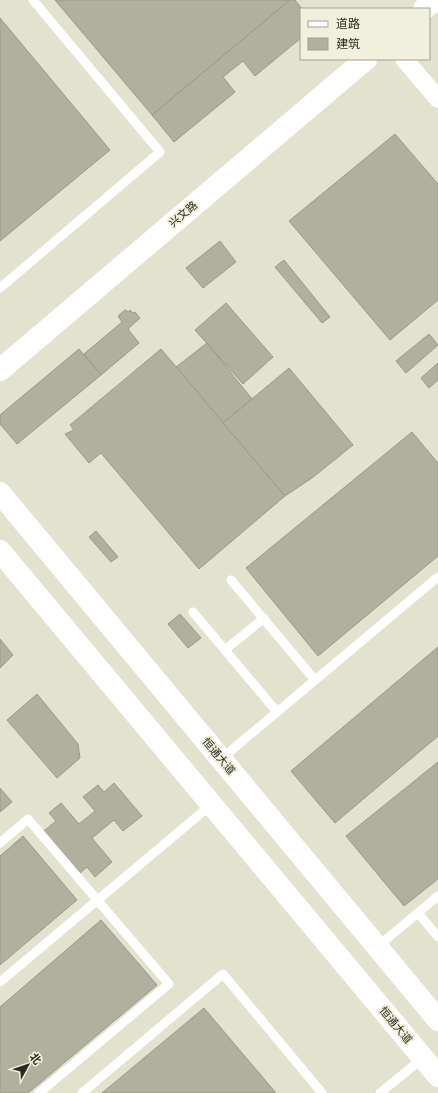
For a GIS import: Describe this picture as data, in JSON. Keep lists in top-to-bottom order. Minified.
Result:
{"streets":{"main road":["兴文路","恒通大道"]},"legend":["道路","建筑"],"north":"top right"}
